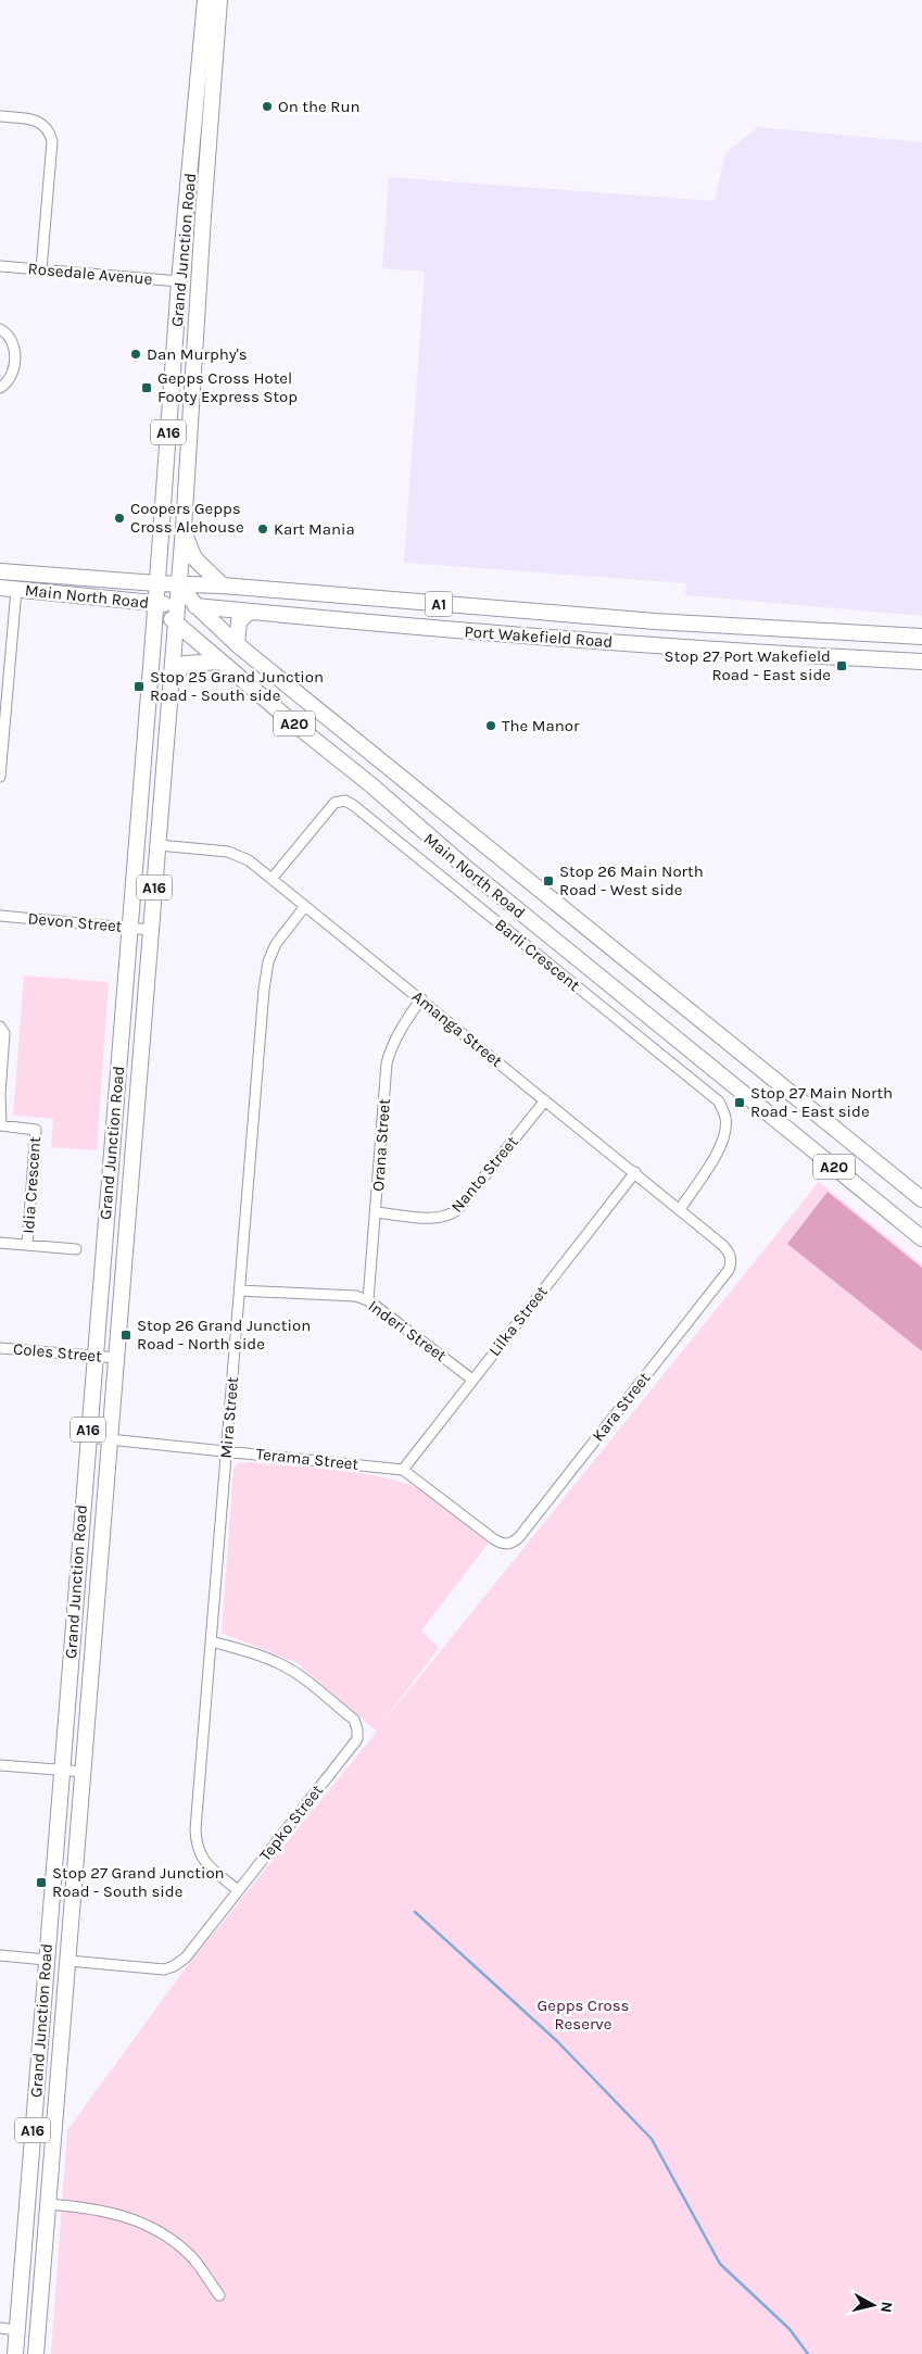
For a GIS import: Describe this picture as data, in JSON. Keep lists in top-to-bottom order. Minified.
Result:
{"streets":{"highway":["Grand Junction Road","A16","Main North Road","A1","Port Wakefield Road","A20"],"street":["Rosedale Avenue","Devon Street","Barli Crescent","Amanga Street","Orana Street","Nanto Street","Idia Crescent","Lilka Street","Inderi Street","Coles Street","Kara Street","Mira Street","Terama Street","Tepko Street"]},"crossings":[["Grand Junction Road","Rosedale Avenue"],["Grand Junction Road","Main North Road"],["Grand Junction Road","Port Wakefield Road"],["Grand Junction Road","Devon Street"],["Grand Junction Road","Amanga Street"],["Grand Junction Road","Coles Street"],["Grand Junction Road","Terama Street"],["Grand Junction Road","Tepko Street"],["Main North Road","Port Wakefield Road"],["Barli Crescent","Amanga Street"],["Amanga Street","Orana Street"],["Amanga Street","Nanto Street"],["Amanga Street","Lilka Street"],["Amanga Street","Kara Street"],["Amanga Street","Mira Street"],["Orana Street","Nanto Street"],["Orana Street","Inderi Street"],["Lilka Street","Inderi Street"],["Lilka Street","Kara Street"],["Lilka Street","Terama Street"],["Inderi Street","Mira Street"],["Kara Street","Terama Street"],["Mira Street","Terama Street"],["Mira Street","Tepko Street"]],"parks":["Gepps Cross Reserve"],"places":{"other":["On the Run","Dan Murphy's","Coopers Gepps Cross Alehouse","Kart Mania","The Manor"],"transit":["Gepps Cross Hotel Footy Express Stop","Stop 27 Port Wakefield Road - East side","Stop 25 Grand Junction Road - South side","Stop 26 Main North Road - West side","Stop 27 Main North Road - East side","Stop 26 Grand Junction Road - North side","Stop 27 Grand Junction Road - South side"]},"north":"right"}
